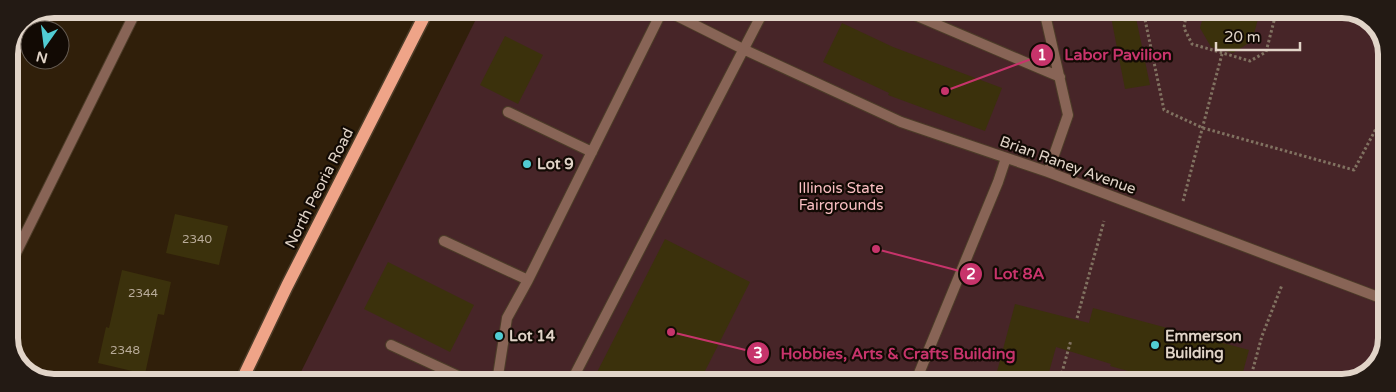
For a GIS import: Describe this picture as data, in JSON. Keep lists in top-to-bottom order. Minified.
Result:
{"streets":{"main road":["North Peoria Road"],"street":["Brian Raney Avenue"]},"parks":["Illinois State Fairgrounds"],"places":["Labor Pavilion","Lot 9","Lot 8A","Hobbies, Arts & Crafts Building","Lot 14","Emmerson Building"],"house_numbers":["2340","2344","2348"],"scale_bar":"20 m","north":"bottom"}
